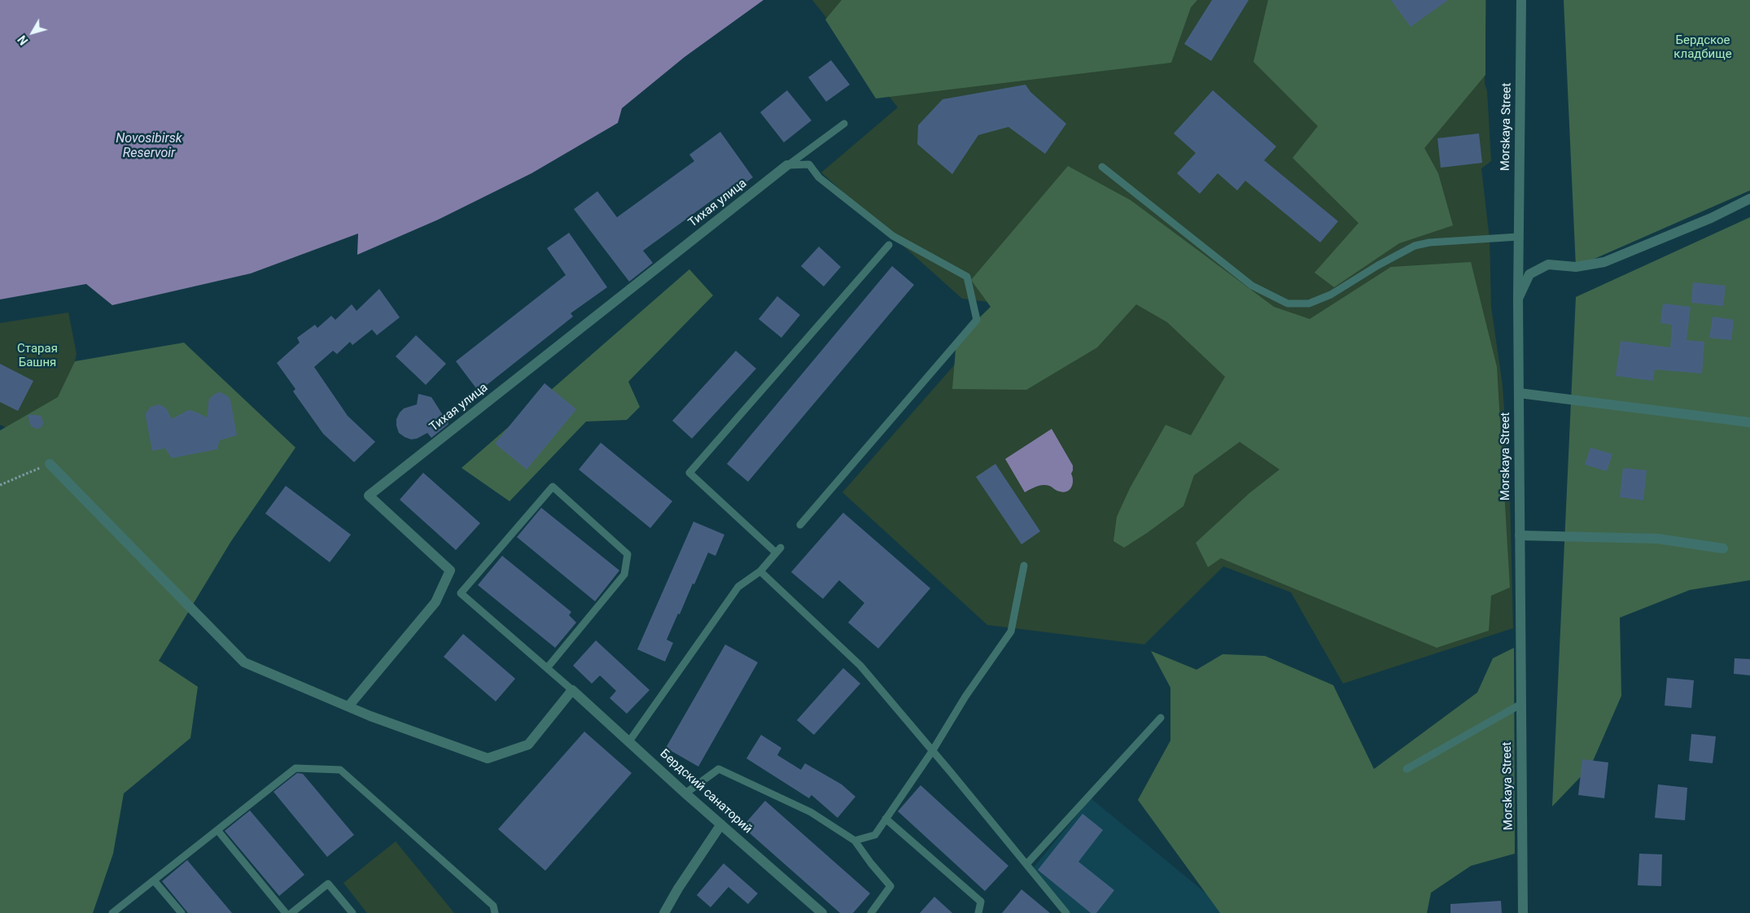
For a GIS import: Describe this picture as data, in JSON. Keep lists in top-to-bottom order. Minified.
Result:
{"streets":{"street":["Morskaya Street","Тихая улица","Бердский санаторий"]},"water":["Novosibirsk Reservoir"],"parks":["Бердское кладбище","Старая Башня"],"north":"bottom left"}
